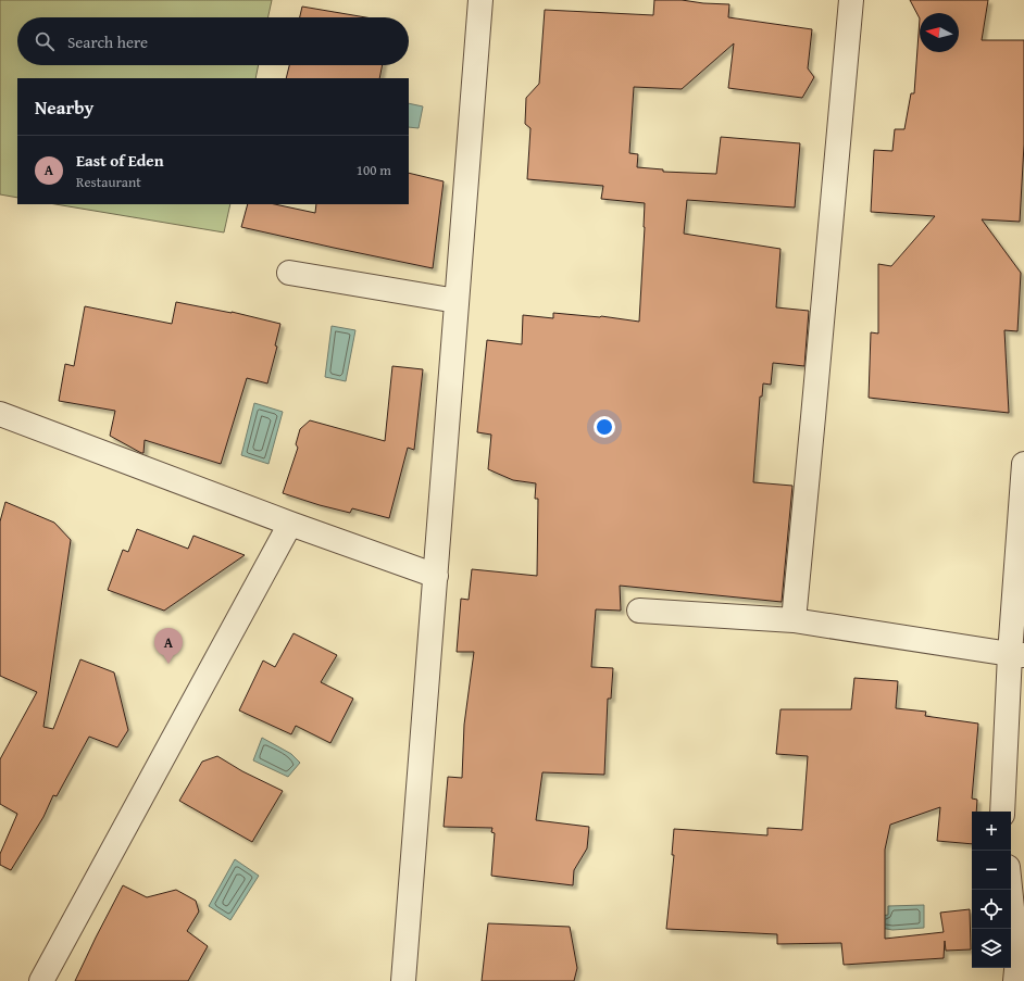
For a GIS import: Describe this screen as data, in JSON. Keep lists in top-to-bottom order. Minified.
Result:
{"north":"left","page":{"search":"Search here","heading":"Nearby","list":[{"mark":"A","name":"East of Eden","note":"Restaurant","value":"100 m"}],"pins":"A","map_buttons":["+","−"]}}
